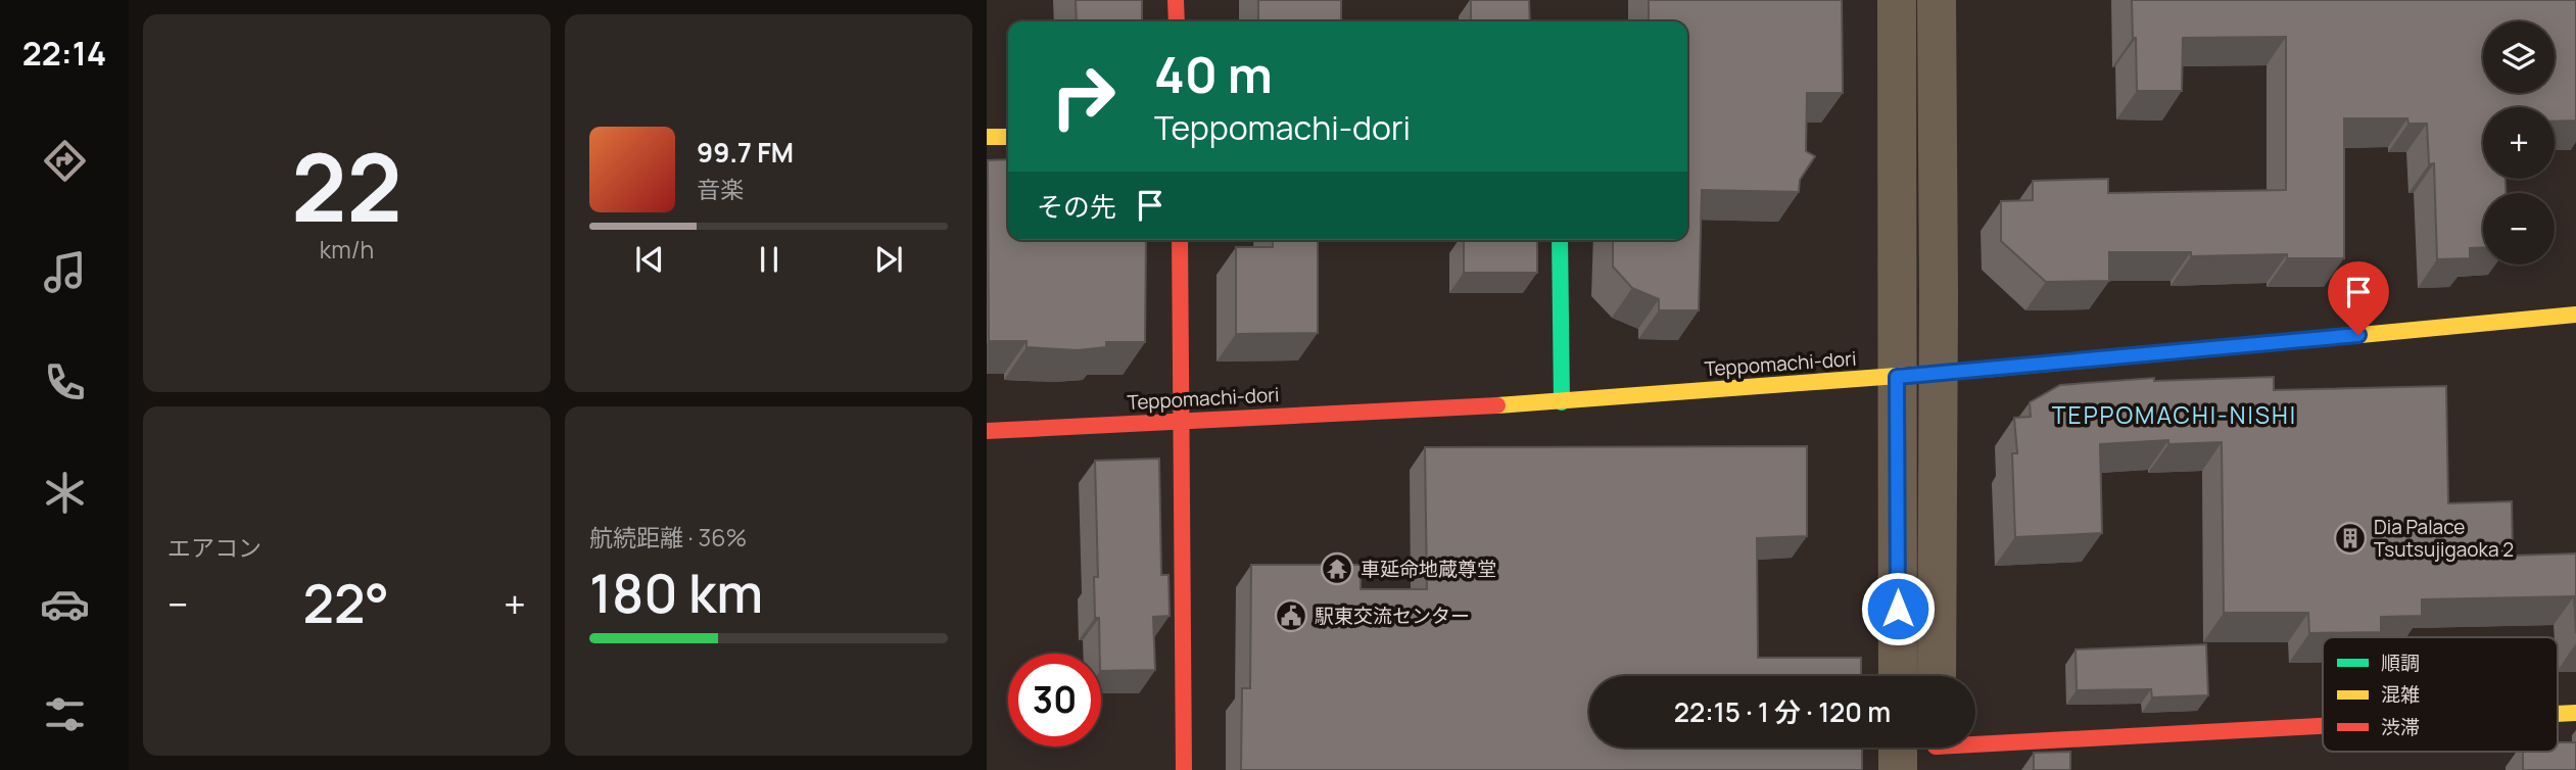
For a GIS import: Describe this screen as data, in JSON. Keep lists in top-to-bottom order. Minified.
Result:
{"streets":{"street":["Teppomachi-dori"]},"districts":["TEPPOMACHI-NISHI"],"places":{"building":["Dia Palace Tsutsujigaoka 2"],"temple":["車延命地蔵尊堂"],"public building":["駅東交流センター"]},"legend":["順調","混雑","渋滞"],"page":{"tabs":"22:14","tile":[["22","km/h"],"エアコン",["航続距離 · 36%","180 km"]],"map_buttons":["+","−"],"turn":["40 m","Teppomachi-dori"],"song":["99.7 FM","音楽"],"then":"その先","heat":["−","22°","+"],"limit":"30","trip":"22:15 · 1 分 · 120 m"}}
